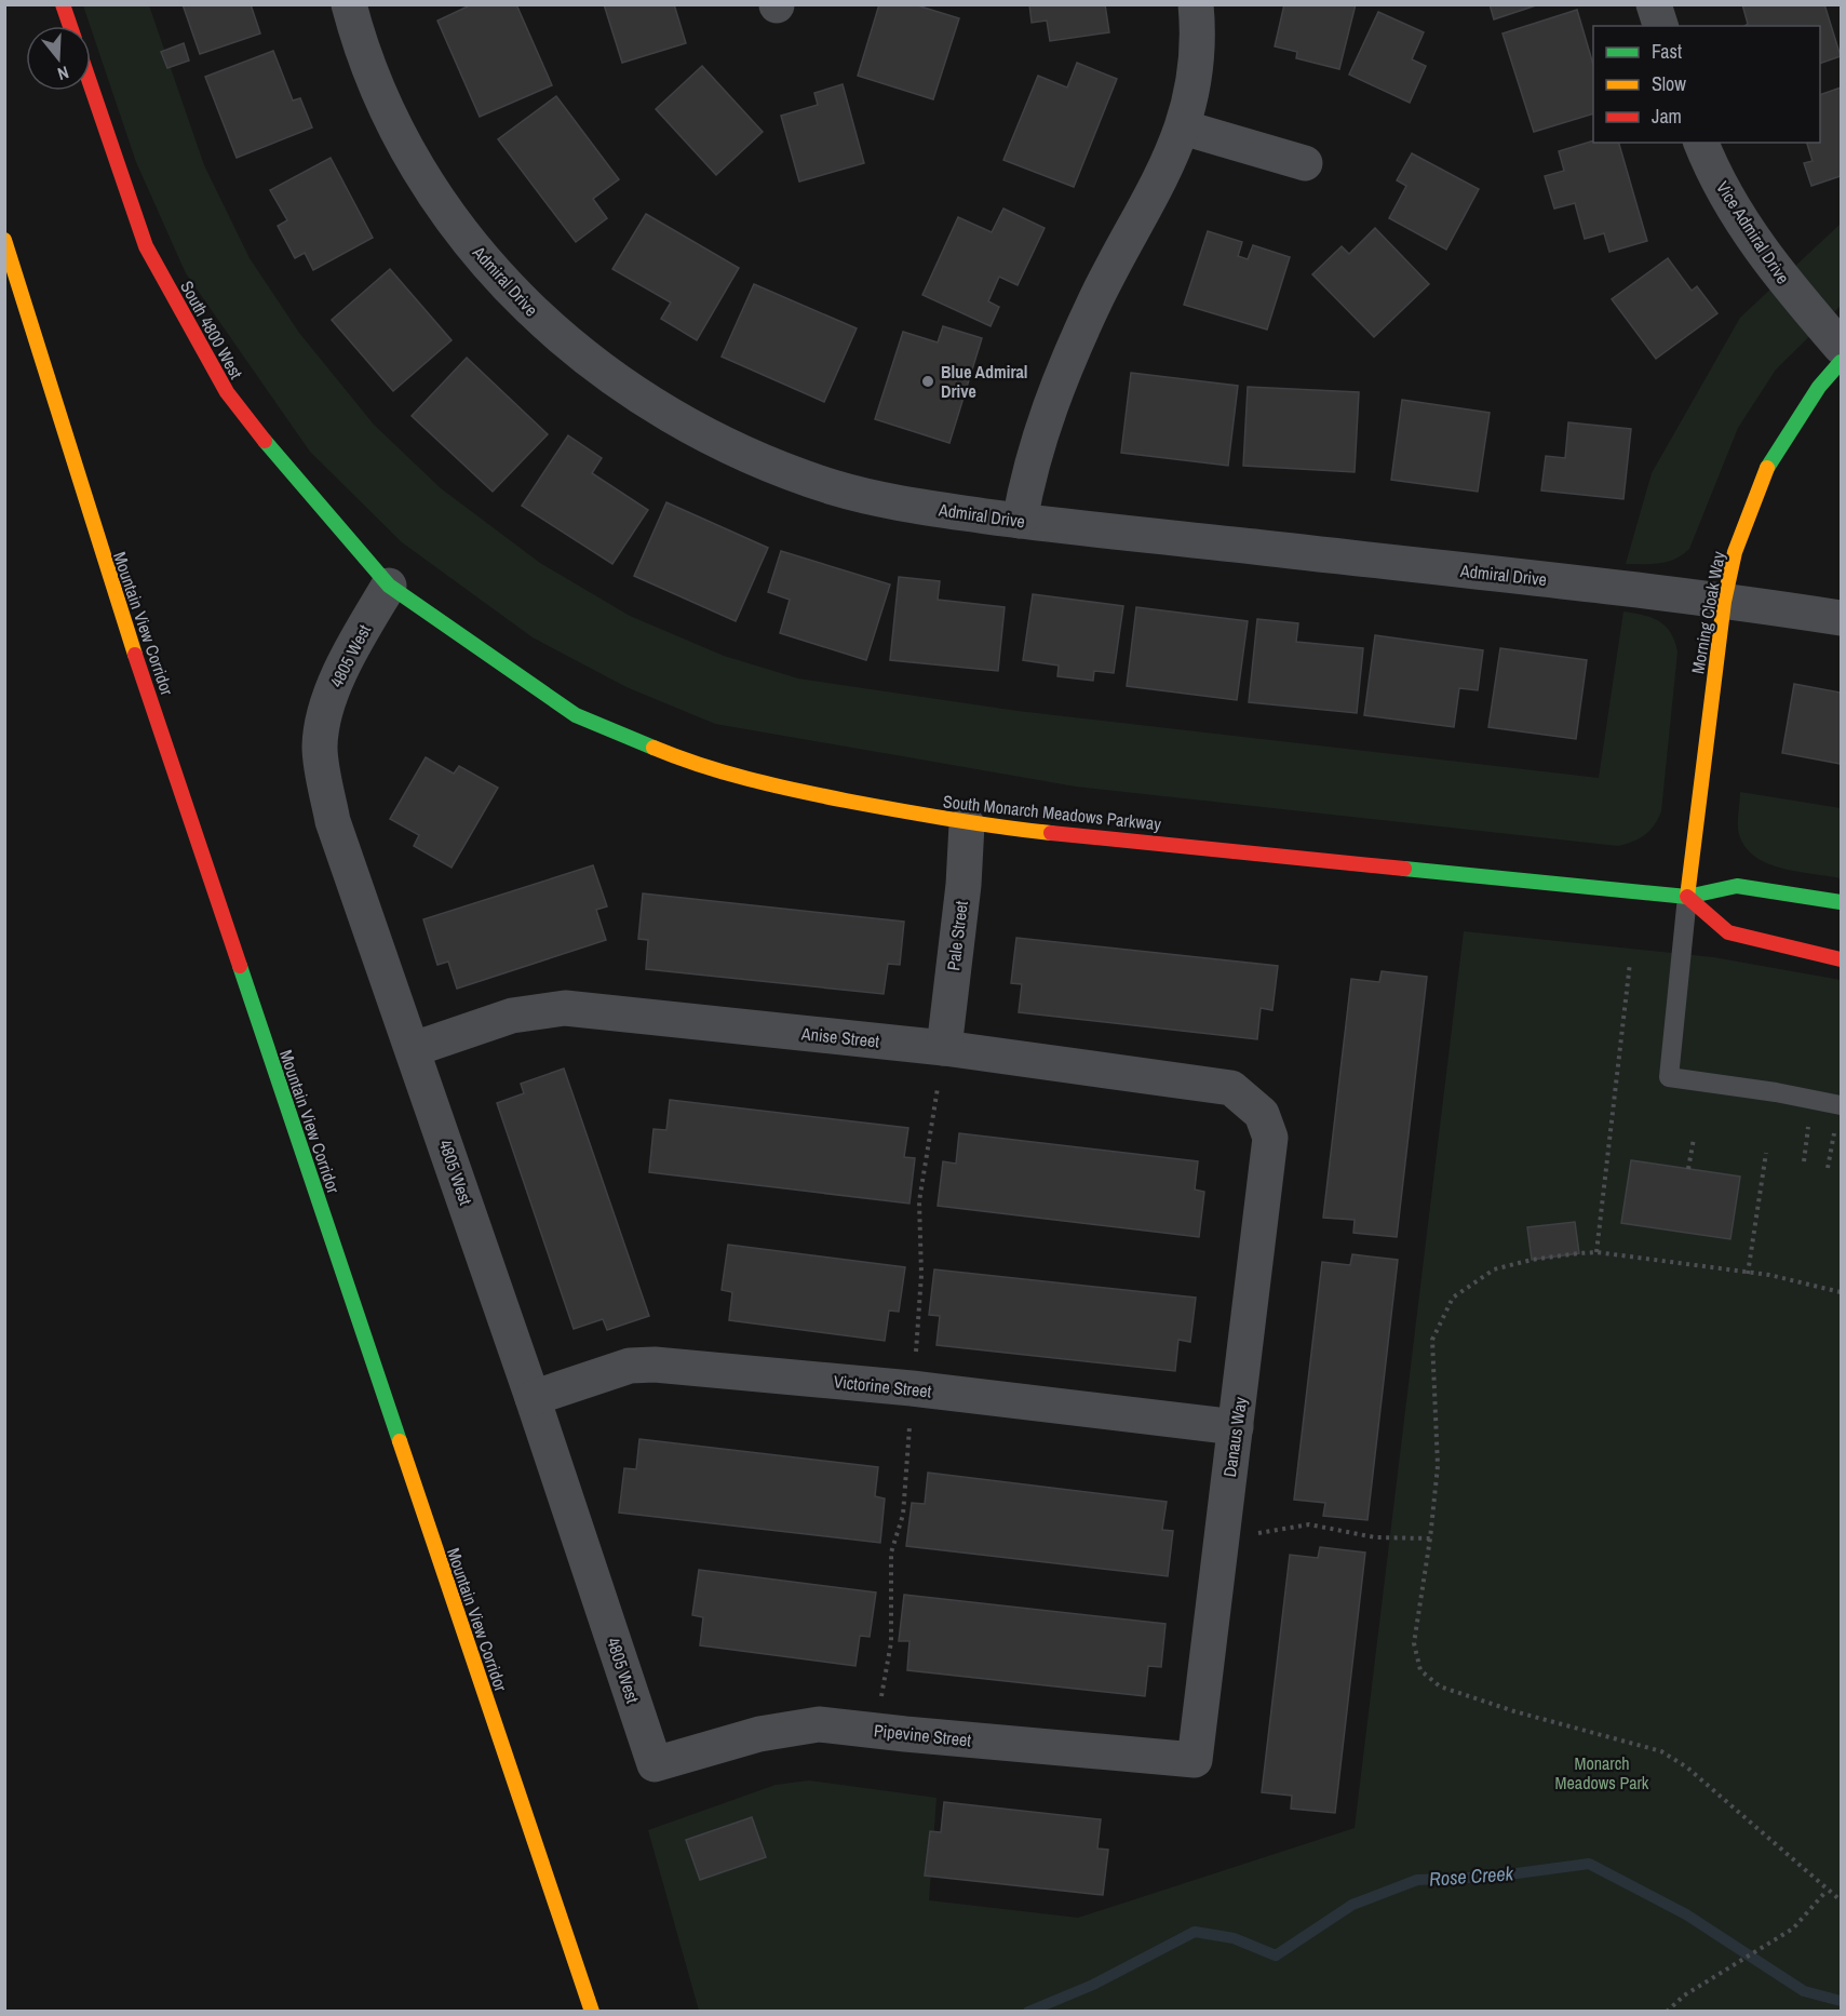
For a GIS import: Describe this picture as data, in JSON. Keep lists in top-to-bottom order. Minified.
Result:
{"streets":{"main road":["South 4800 West","Morning Cloak Way","Mountain View Corridor","South Monarch Meadows Parkway"],"street":["Vice Admiral Drive","Admiral Drive","4805 West","Pale Street","Anise Street","Victorine Street","Danaus Way","Pipevine Street"]},"crossings":[["Admiral Drive","Morning Cloak Way"],["South 4800 West","4805 West"],["South 4800 West","South Monarch Meadows Parkway"],["Morning Cloak Way","South Monarch Meadows Parkway"],["4805 West","South Monarch Meadows Parkway"],["4805 West","Anise Street"],["4805 West","Victorine Street"],["4805 West","Pipevine Street"],["South Monarch Meadows Parkway","Pale Street"],["Pale Street","Anise Street"],["Anise Street","Danaus Way"],["Victorine Street","Danaus Way"],["Danaus Way","Pipevine Street"]],"water":["Rose Creek"],"parks":["Monarch Meadows Park"],"places":["Blue Admiral Drive"],"legend":["Fast","Slow","Jam"],"north":"bottom"}
